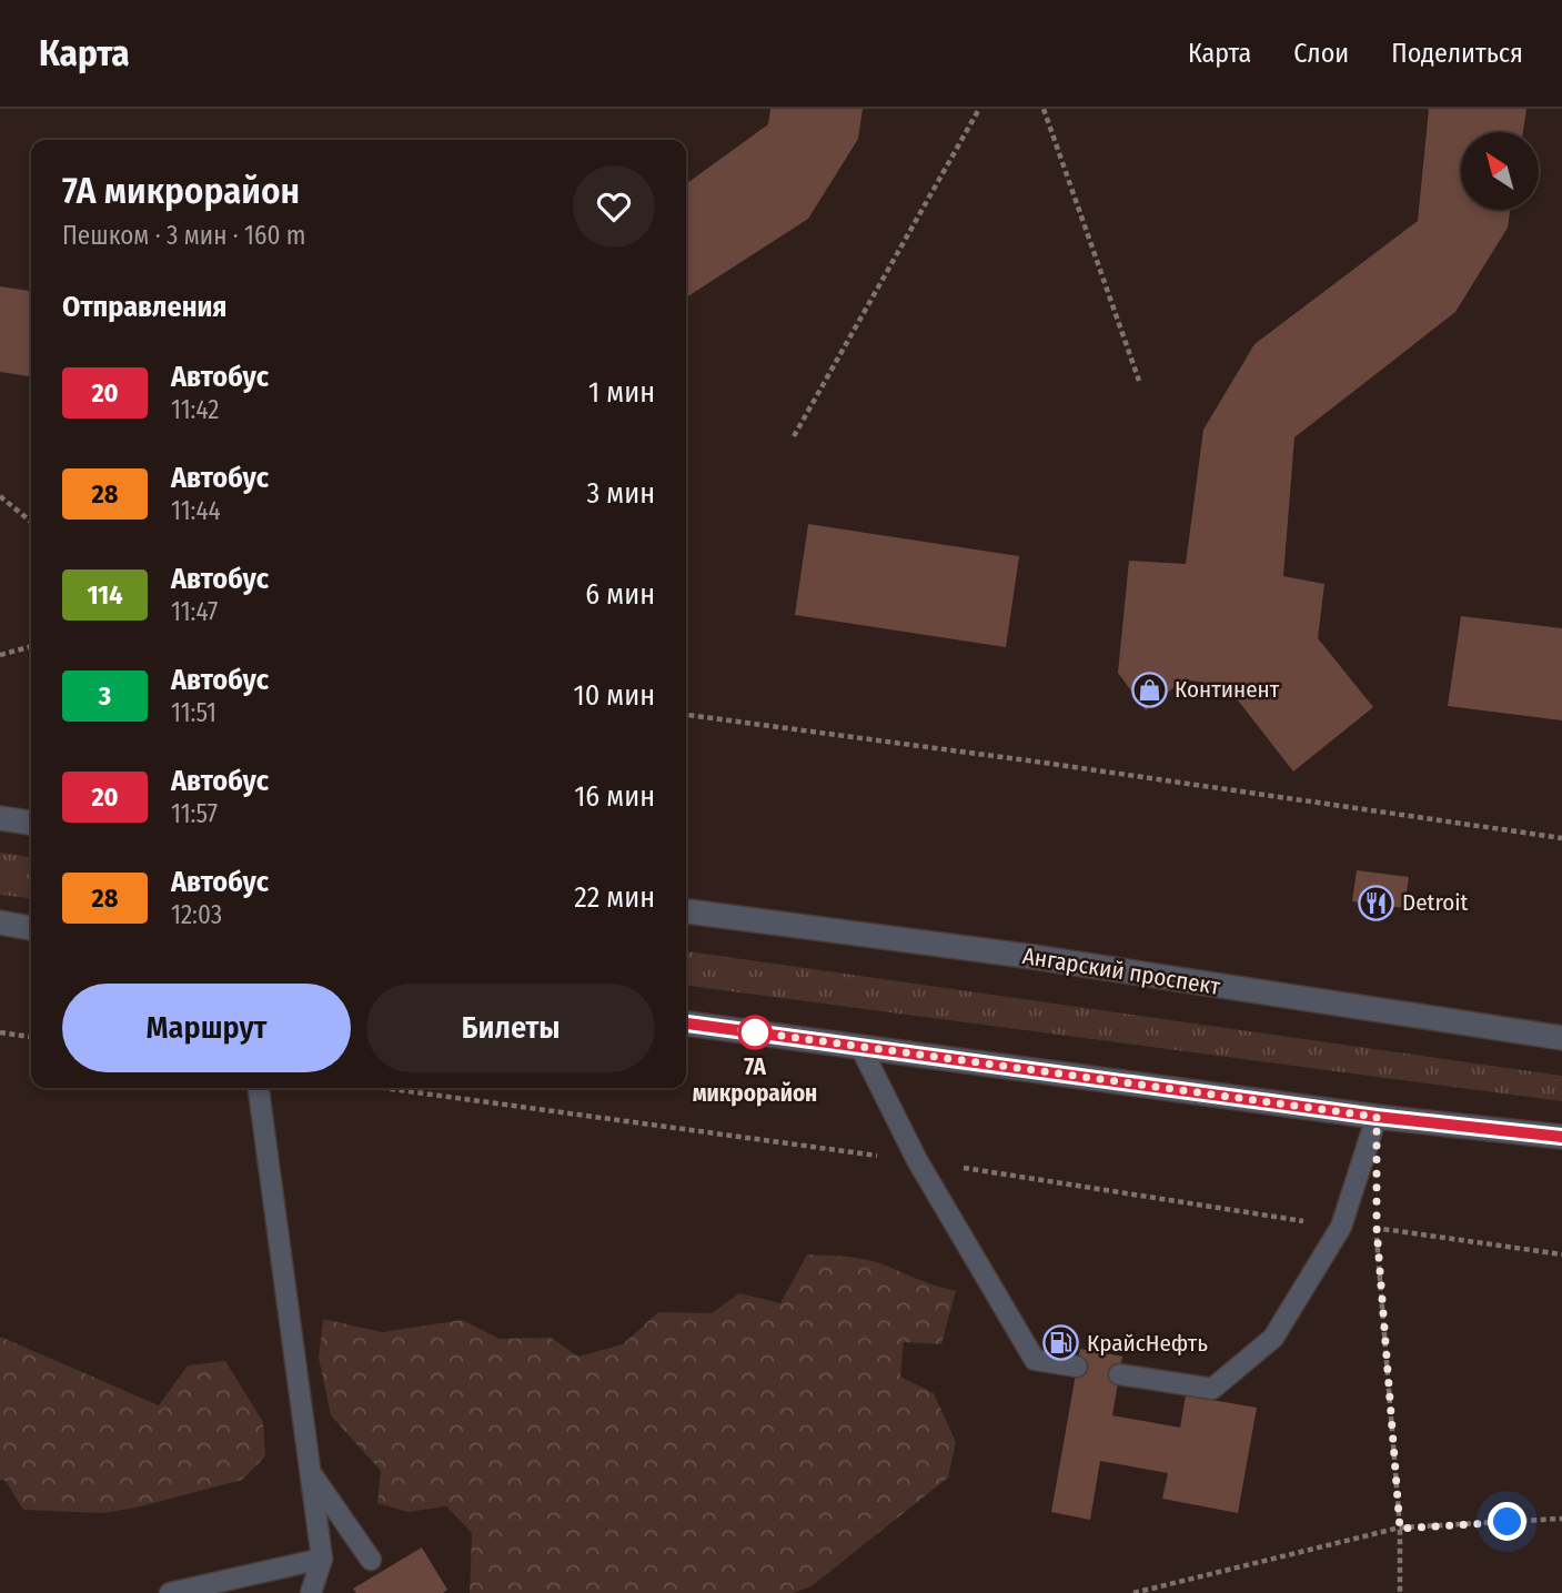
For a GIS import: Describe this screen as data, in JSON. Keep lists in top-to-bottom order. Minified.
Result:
{"streets":{"street":["Ангарский проспект"]},"places":{"shop":["Континент"],"restaurant":["Detroit"],"other":["7А микрорайон"],"fuel station":["КрайсНефть"]},"lines":["bus line 20"],"north":"top left","page":{"header":"Карта","nav":["Карта","Слои","Поделиться"],"heading":[["7А микрорайон","Пешком · 3 мин · 160 m"],"Отправления"],"list":[{"mark":"20","name":"Автобус","note":"11:42","value":"1 мин"},{"mark":"28","name":"Автобус","note":"11:44","value":"3 мин"},{"mark":"114","name":"Автобус","note":"11:47","value":"6 мин"},{"mark":"3","name":"Автобус","note":"11:51","value":"10 мин"},{"mark":"20","name":"Автобус","note":"11:57","value":"16 мин"},{"mark":"28","name":"Автобус","note":"12:03","value":"22 мин"}],"buttons":["Маршрут","Билеты"]}}
